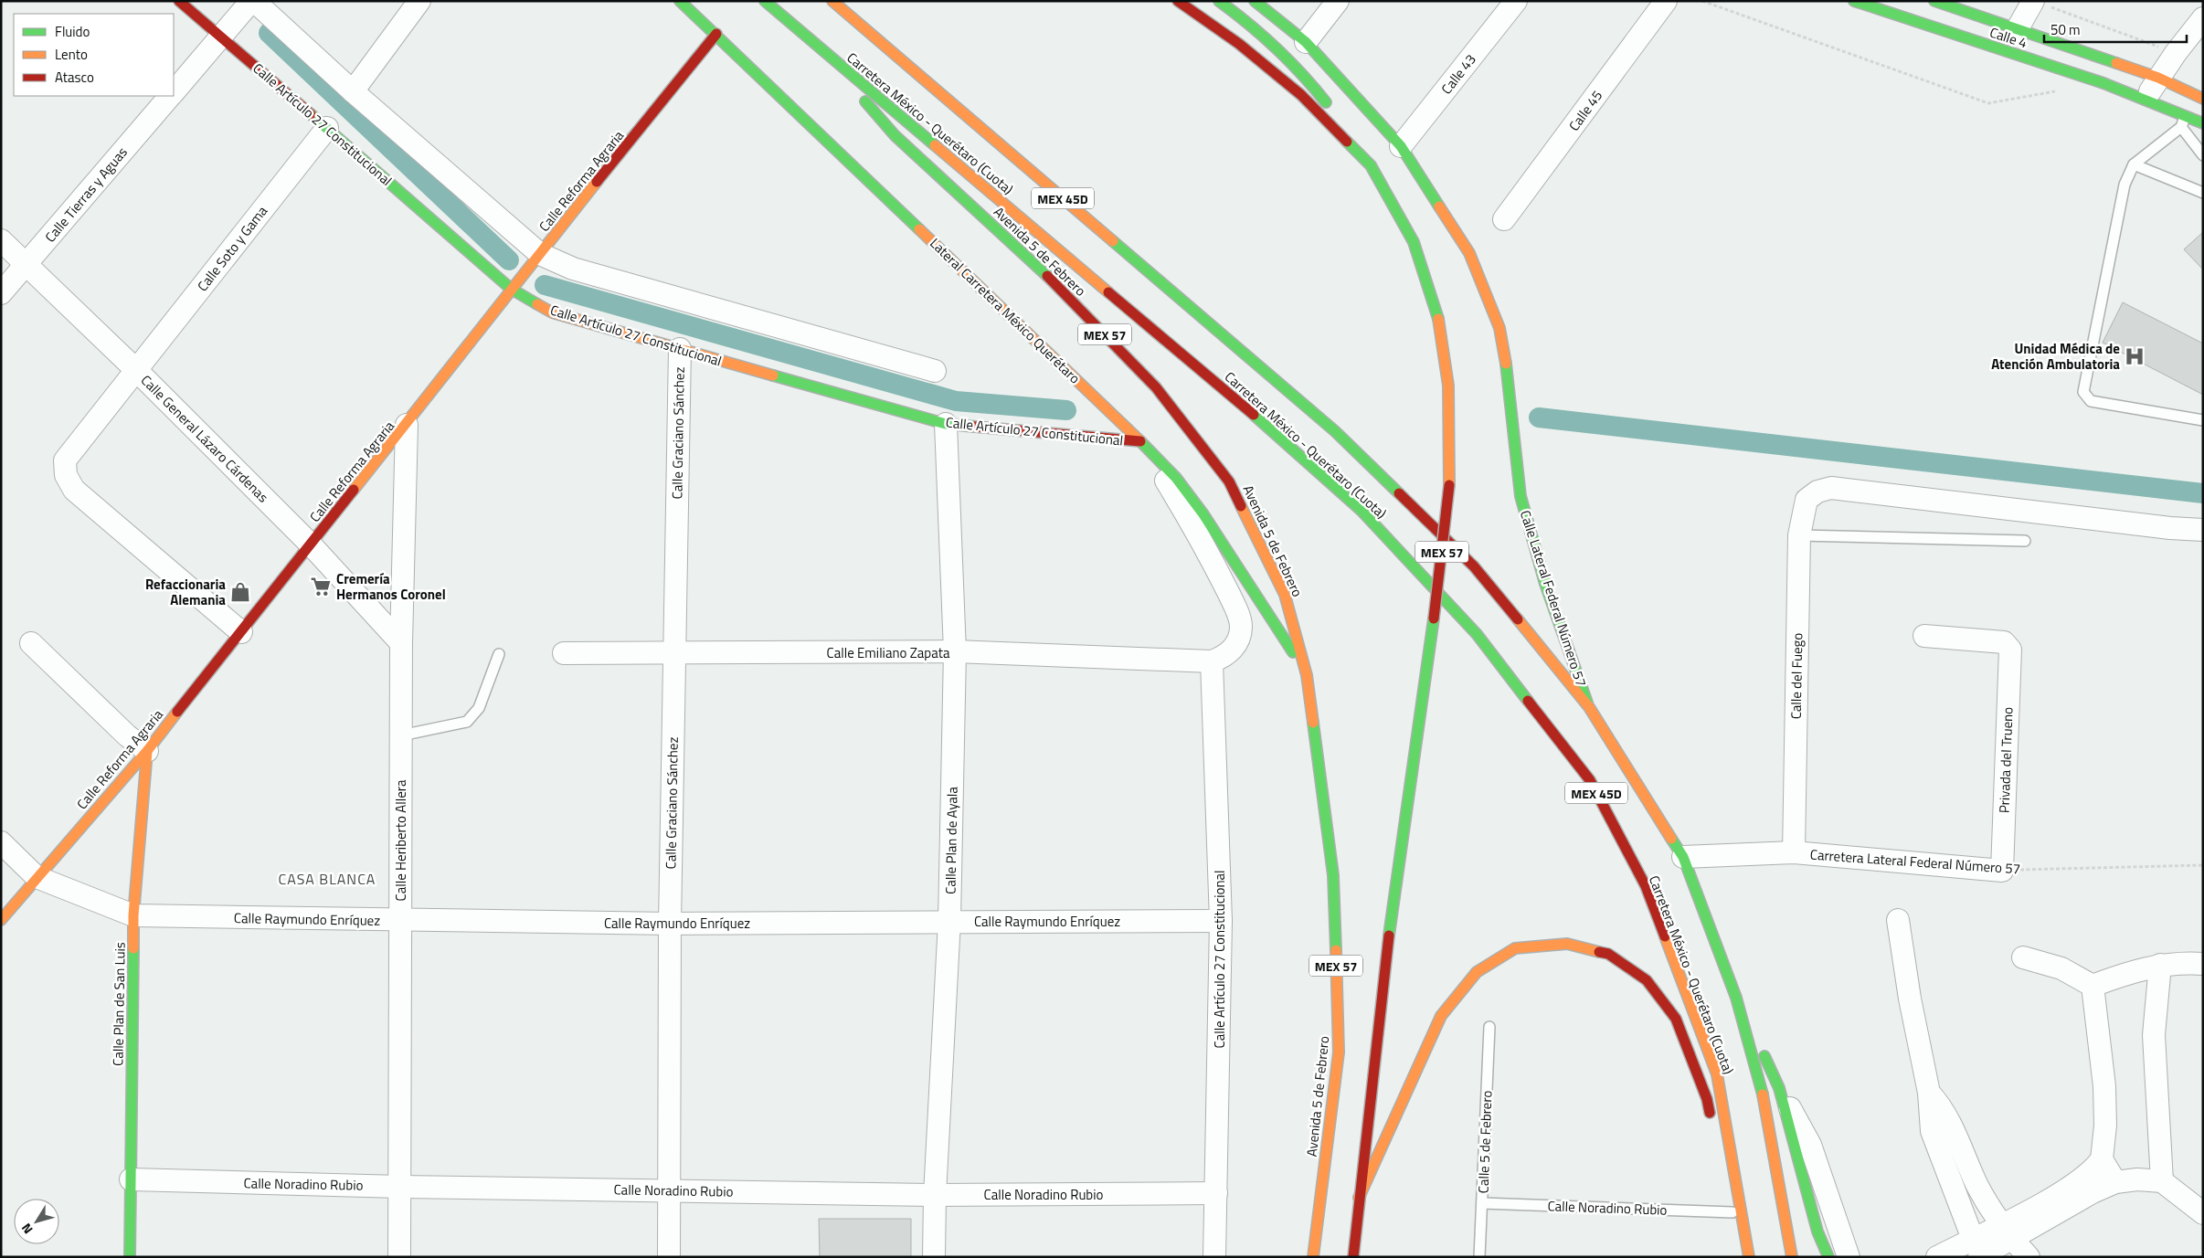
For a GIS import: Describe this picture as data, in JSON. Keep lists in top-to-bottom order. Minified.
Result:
{"streets":{"main road":["Calle 4","Carretera México - Querétaro (Cuota)","Calle Artículo 27 Constitucional","Calle Reforma Agraria","MEX 45D","Avenida 5 de Febrero","Lateral Carretera México Querétaro","MEX 57","Calle Lateral Federal Número 57","Calle Plan de San Luis"],"street":["Calle 43","Calle 45","Calle Tierras y Aguas","Calle Soto y Gama","Calle Graciano Sánchez","Calle General Lázaro Cárdenas","Calle Emiliano Zapata","Calle del Fuego","Privada del Trueno","Calle Heriberto Allera","Calle Plan de Ayala","Carretera Lateral Federal Número 57","Calle Raymundo Enríquez","Calle Noradino Rubio"],"lane":["Calle 5 de Febrero"]},"crossings":[["Calle 43","Calle Lateral Federal Número 57"],["Carretera México - Querétaro (Cuota)","Avenida 5 de Febrero"],["Carretera México - Querétaro (Cuota)","Calle Lateral Federal Número 57"],["Carretera México - Querétaro (Cuota)","Carretera Lateral Federal Número 57"],["Calle Artículo 27 Constitucional","Calle Reforma Agraria"],["Calle Artículo 27 Constitucional","Calle Tierras y Aguas"],["Calle Artículo 27 Constitucional","Calle Soto y Gama"],["Calle Artículo 27 Constitucional","Lateral Carretera México Querétaro"],["Calle Artículo 27 Constitucional","Calle Graciano Sánchez"],["Calle Artículo 27 Constitucional","Calle Emiliano Zapata"],["Calle Artículo 27 Constitucional","Calle Plan de Ayala"],["Calle Artículo 27 Constitucional","Calle Raymundo Enríquez"],["Calle Artículo 27 Constitucional","Calle Noradino Rubio"],["Calle Reforma Agraria","Calle Soto y Gama"],["Calle Reforma Agraria","Lateral Carretera México Querétaro"],["Calle Reforma Agraria","Calle General Lázaro Cárdenas"],["Calle Reforma Agraria","Calle Heriberto Allera"],["Calle Reforma Agraria","Calle Plan de San Luis"],["Calle Tierras y Aguas","Calle General Lázaro Cárdenas"],["Calle Soto y Gama","Calle General Lázaro Cárdenas"],["Lateral Carretera México Querétaro","Calle Emiliano Zapata"],["Calle Graciano Sánchez","Calle Emiliano Zapata"],["Calle Graciano Sánchez","Calle Raymundo Enríquez"],["Calle Graciano Sánchez","Calle Noradino Rubio"],["Calle General Lázaro Cárdenas","Calle Heriberto Allera"],["Calle Emiliano Zapata","Calle Plan de Ayala"],["Calle del Fuego","Carretera Lateral Federal Número 57"],["Privada del Trueno","Carretera Lateral Federal Número 57"],["Calle Heriberto Allera","Calle Raymundo Enríquez"],["Calle Heriberto Allera","Calle Noradino Rubio"],["Calle Plan de Ayala","Calle Raymundo Enríquez"],["Calle Plan de Ayala","Calle Noradino Rubio"],["Calle Raymundo Enríquez","Calle Plan de San Luis"],["Calle Plan de San Luis","Calle Noradino Rubio"],["Calle 5 de Febrero","Calle Noradino Rubio"]],"districts":["CASA BLANCA"],"places":{"hospital":["Unidad Médica de Atención Ambulatoria"],"supermarket":["Cremería Hermanos Coronel"],"shop":["Refaccionaria Alemania"]},"legend":["Fluido","Lento","Atasco"],"scale_bar":"50 m","north":"bottom left"}
